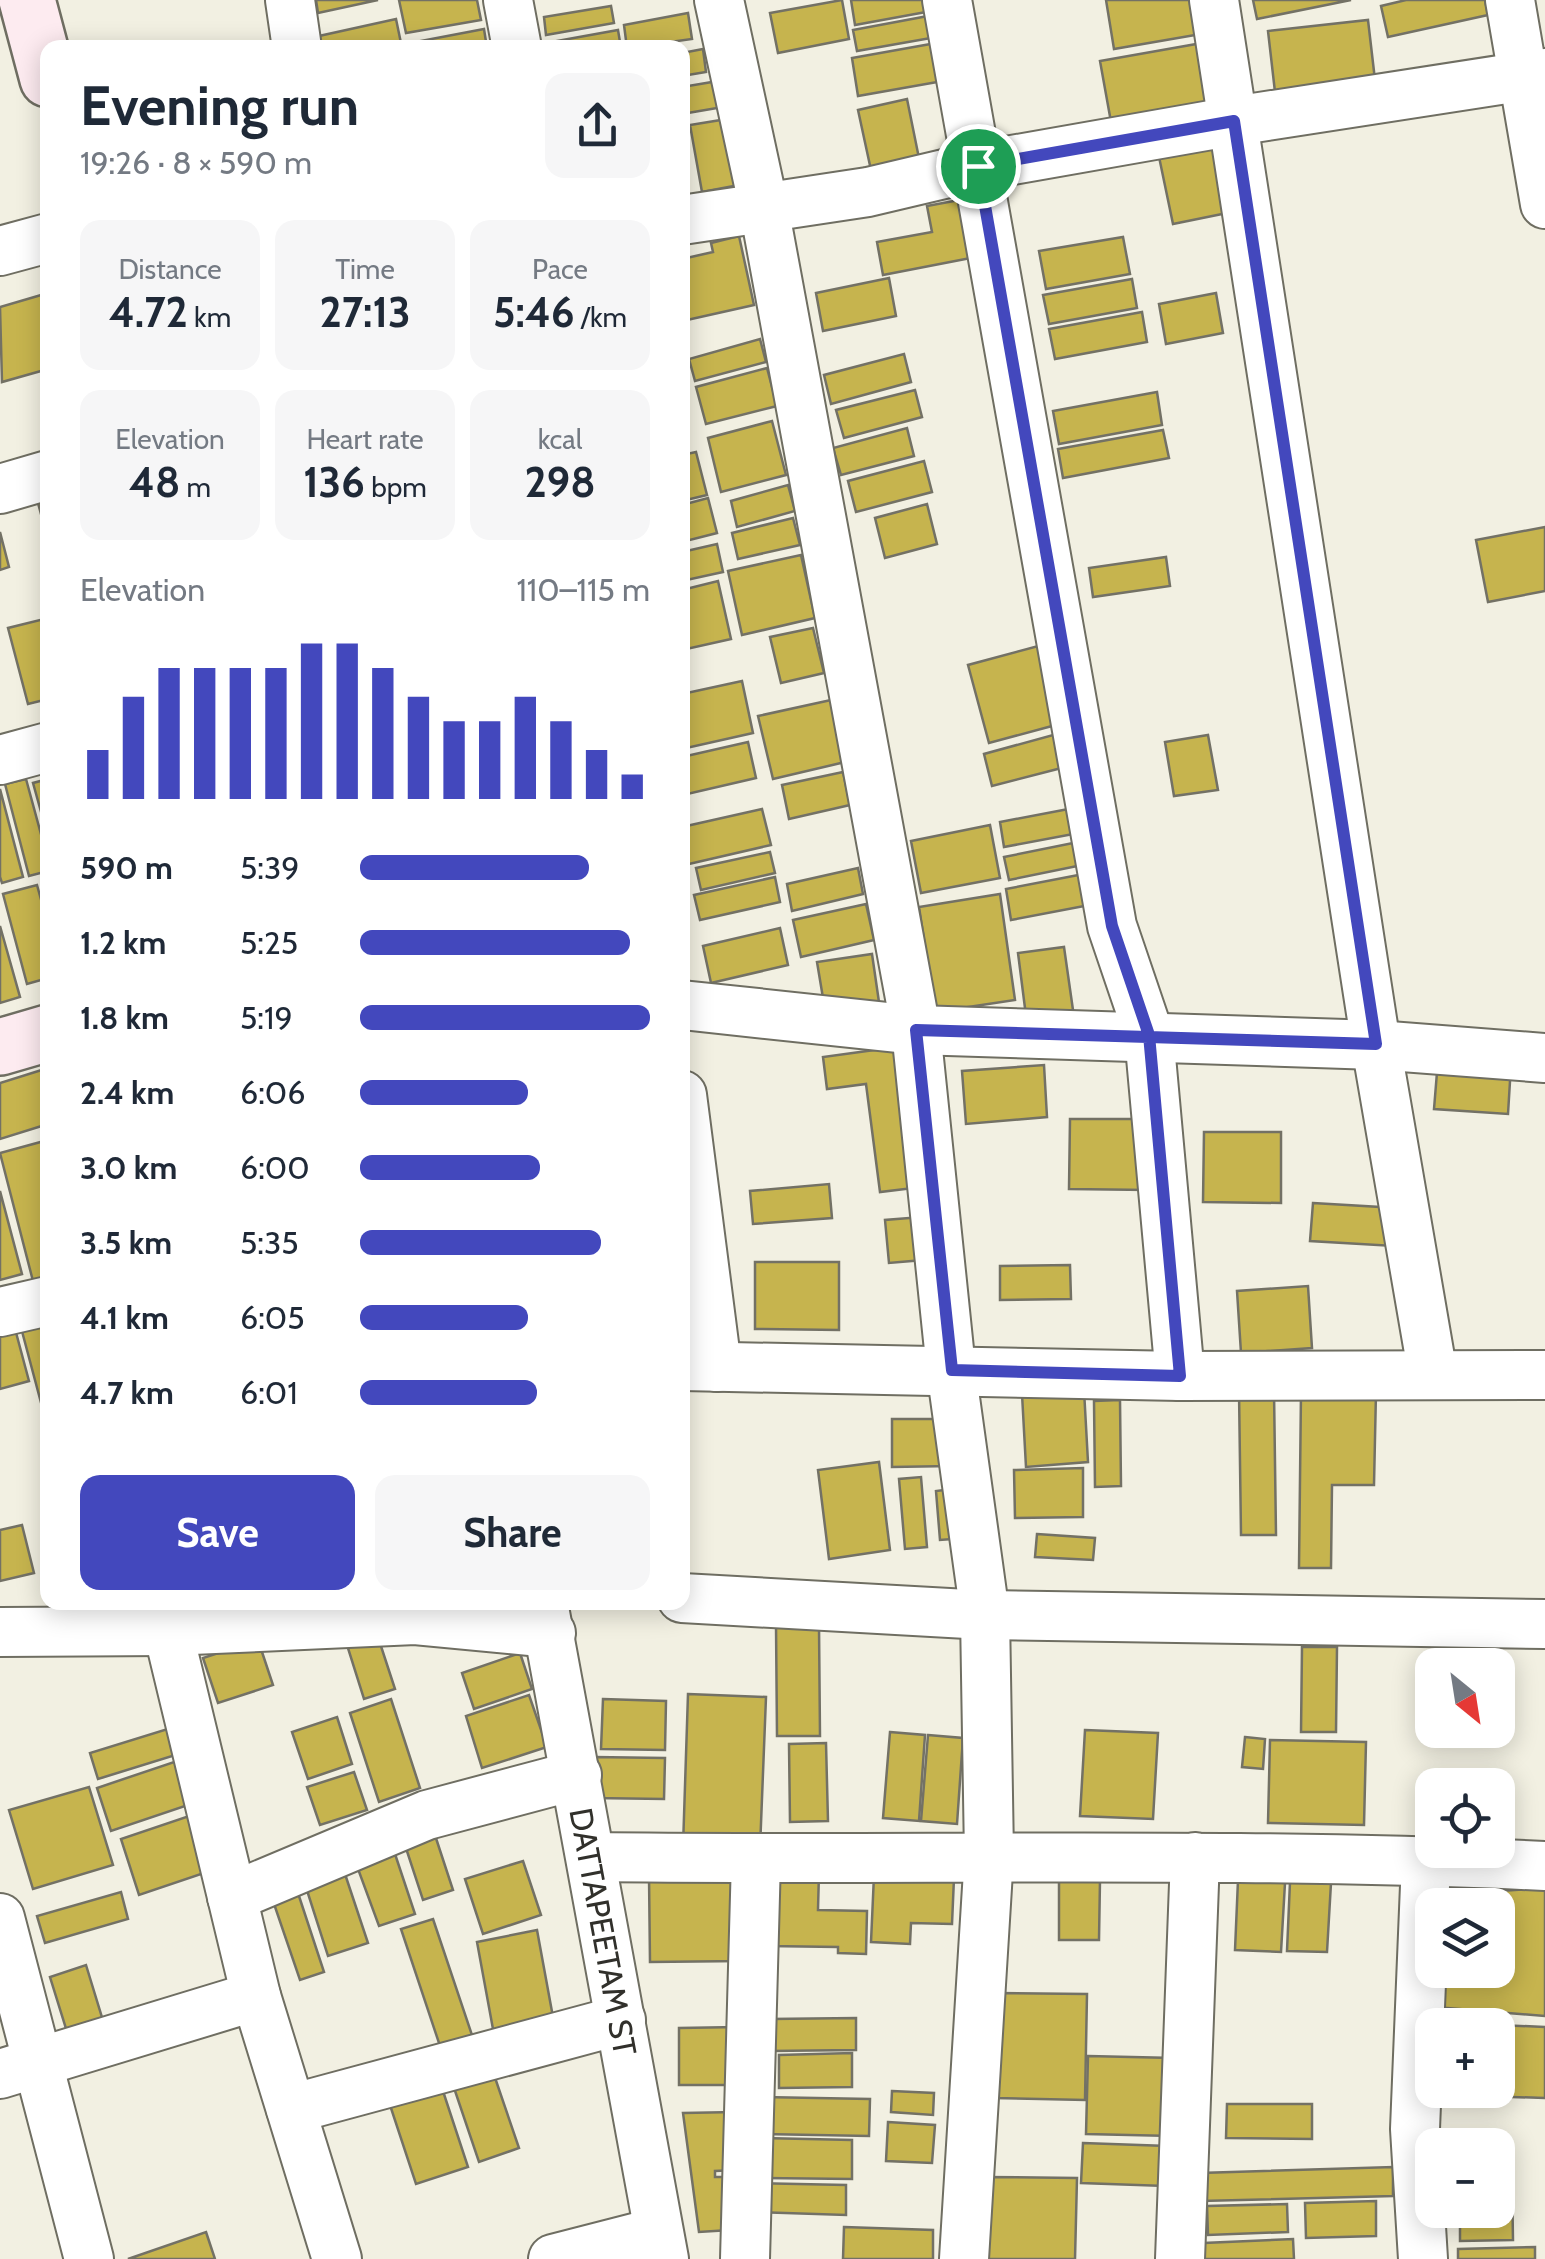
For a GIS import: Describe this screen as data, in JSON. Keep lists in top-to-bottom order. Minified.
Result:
{"streets":{"street":["DATTAPEETAM ST"]},"north":"bottom right","page":{"heading":["Evening run","19:26 · 8 × 590 m"],"stats":[["Distance","4.72 km"],["Time","27:13"],["Pace","5:46 /km"],["Elevation","48 m"],["Heart rate","136 bpm"],["kcal","298"]],"chart":["Elevation","110–115 m"],"list":[{"name":"590 m","note":"5:39"},{"name":"1.2 km","note":"5:25"},{"name":"1.8 km","note":"5:19"},{"name":"2.4 km","note":"6:06"},{"name":"3.0 km","note":"6:00"},{"name":"3.5 km","note":"5:35"},{"name":"4.1 km","note":"6:05"},{"name":"4.7 km","note":"6:01"}],"buttons":["Save","Share"],"map_buttons":["+","−"]}}
